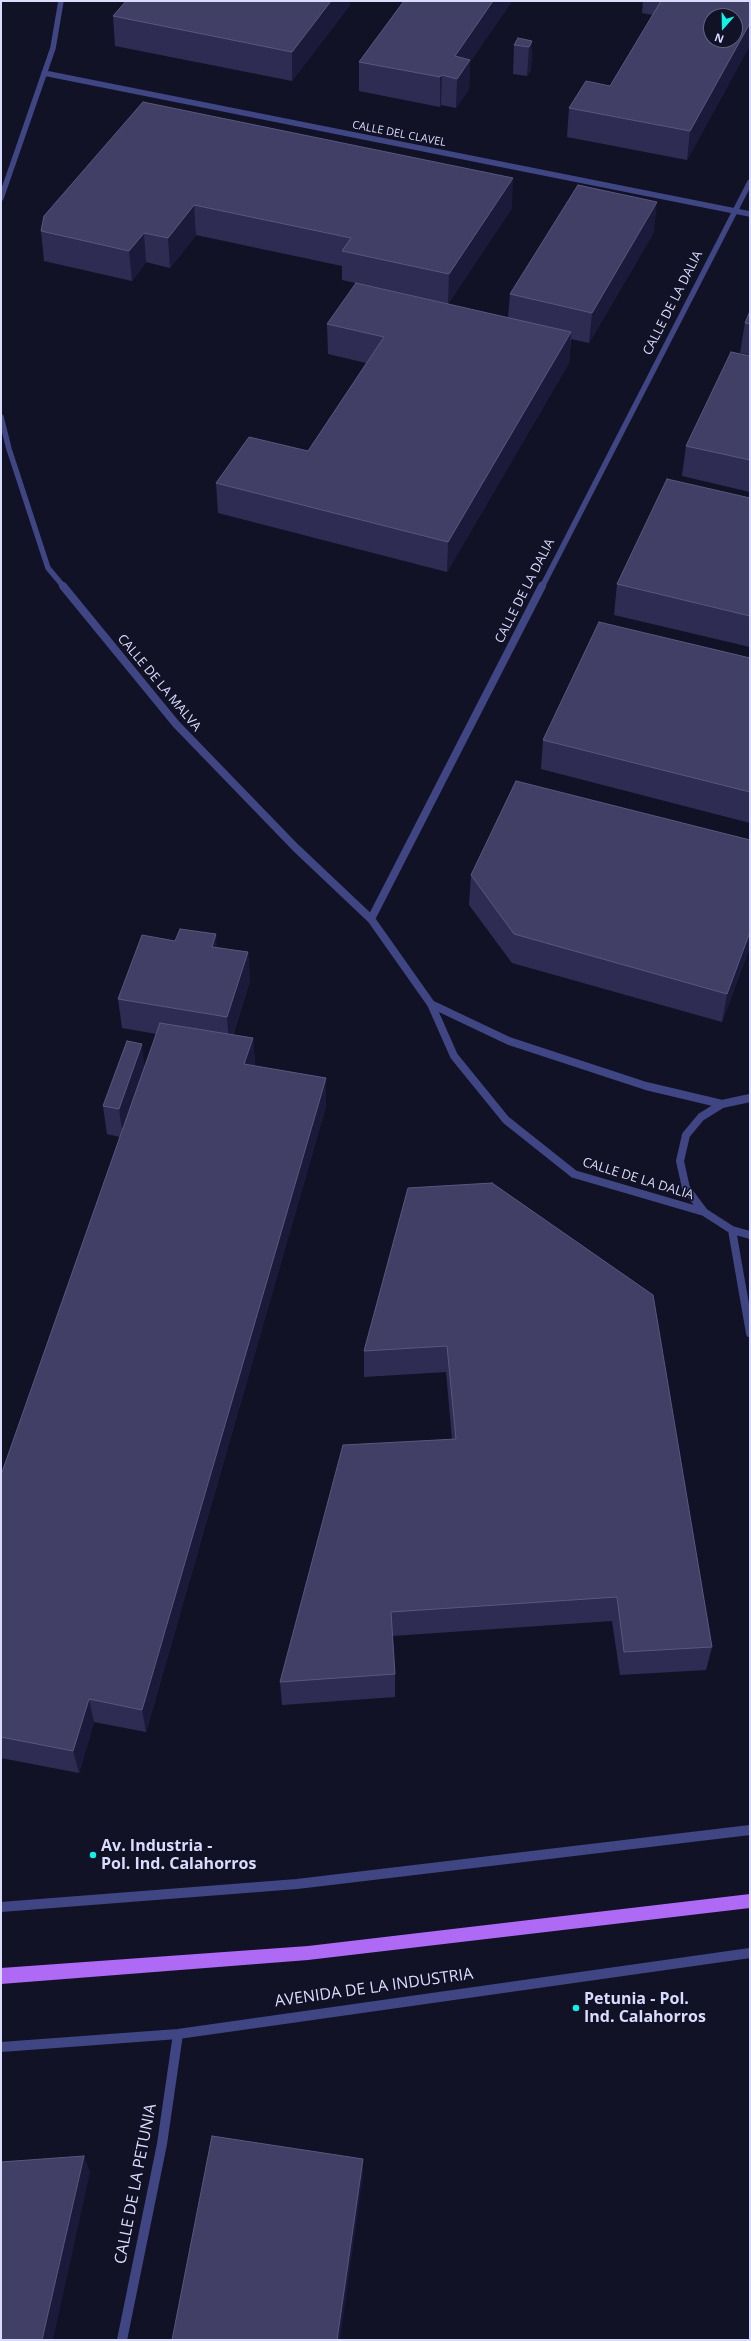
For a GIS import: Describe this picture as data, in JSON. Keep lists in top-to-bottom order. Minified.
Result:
{"streets":{"street":["CALLE DEL CLAVEL","CALLE DE LA DALIA","CALLE DE LA MALVA","AVENIDA DE LA INDUSTRIA","CALLE DE LA PETUNIA"]},"crossings":[["CALLE DEL CLAVEL","CALLE DE LA DALIA"],["CALLE DE LA DALIA","CALLE DE LA MALVA"],["AVENIDA DE LA INDUSTRIA","CALLE DE LA PETUNIA"]],"places":["Av. Industria - Pol. Ind. Calahorros","Petunia - Pol. Ind. Calahorros"],"north":"bottom"}
